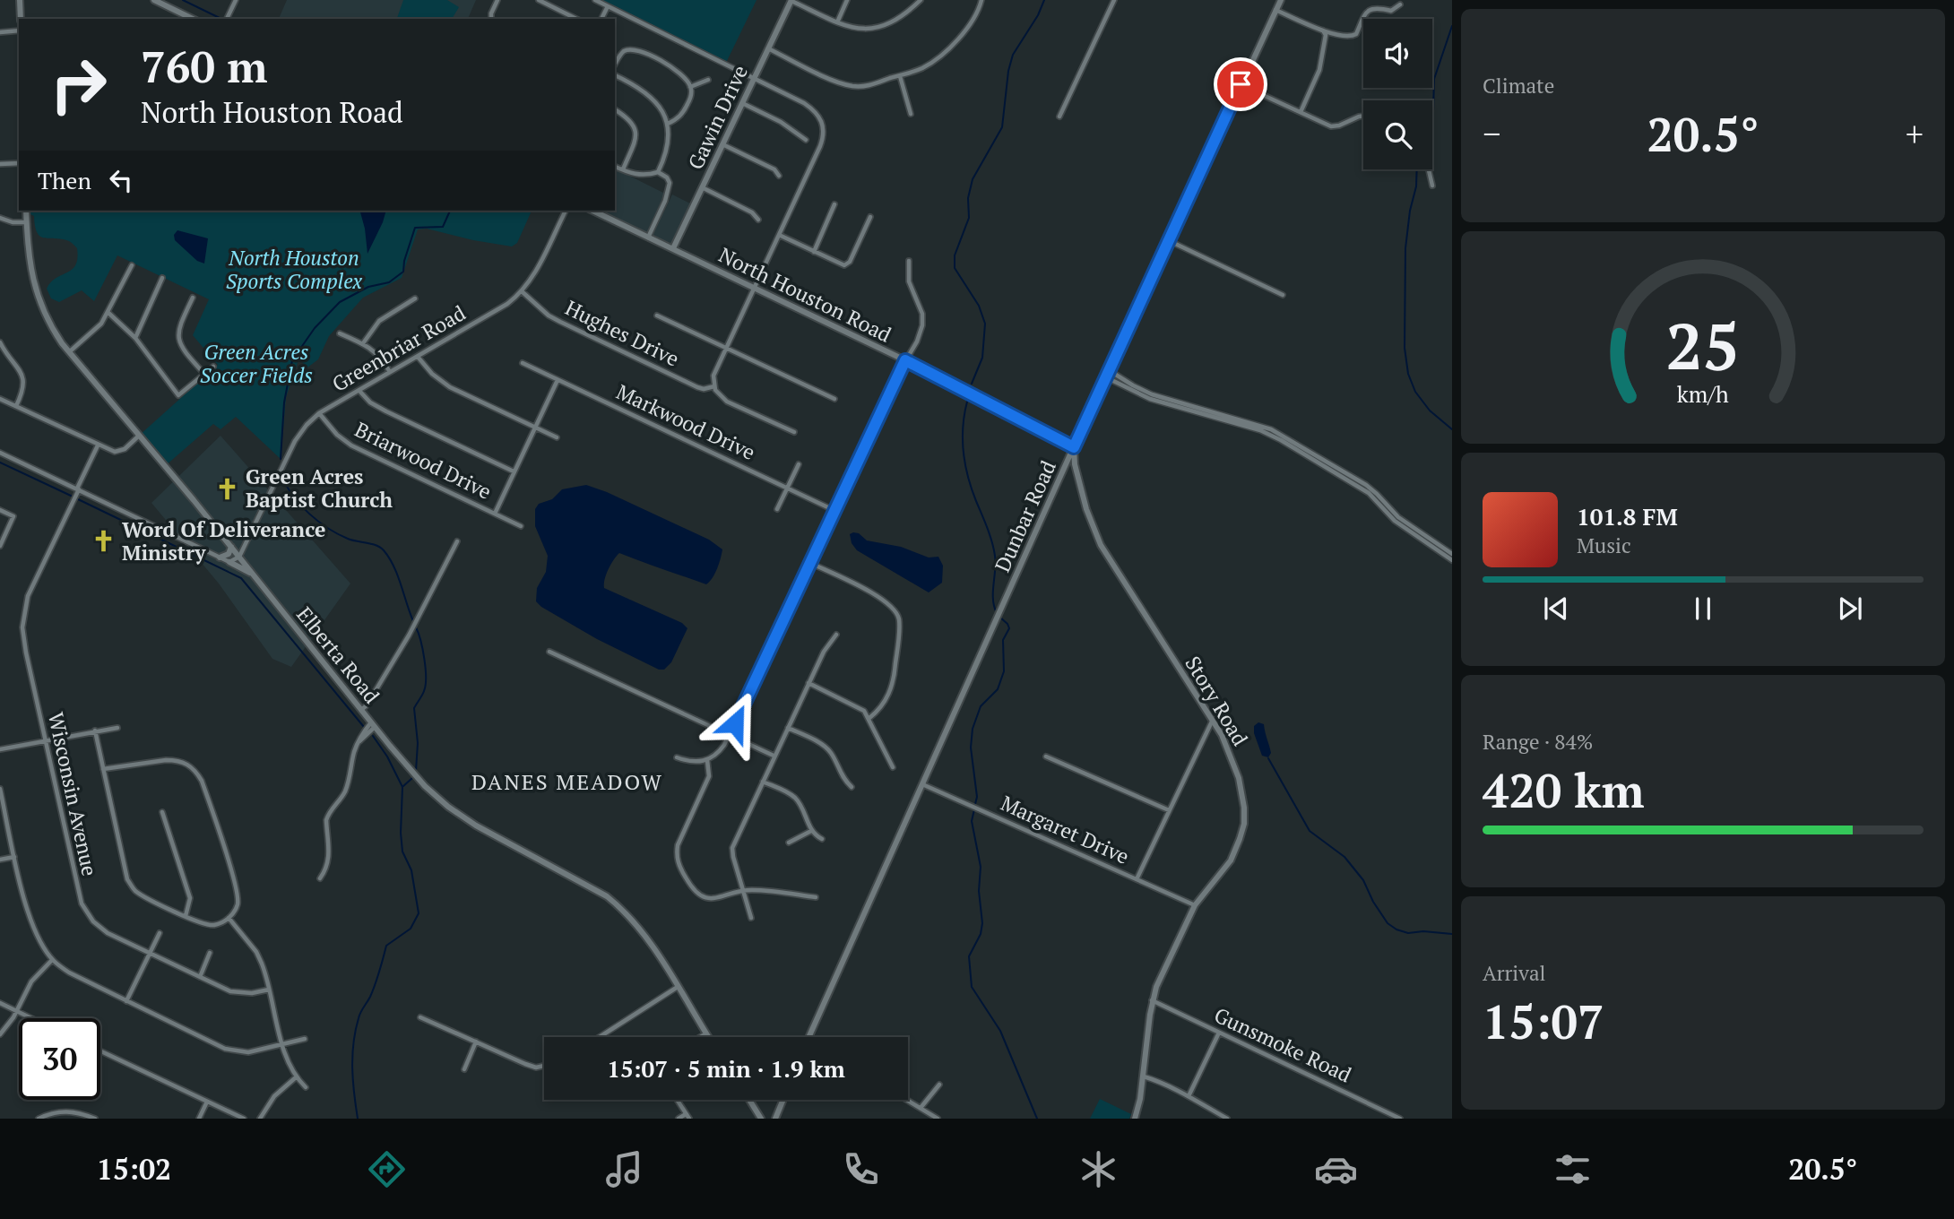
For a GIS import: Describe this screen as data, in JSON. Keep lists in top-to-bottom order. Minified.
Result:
{"streets":{"street":["Gawin Drive","North Houston Road","Hughes Drive","Greenbriar Road","Markwood Drive","Briarwood Drive","Dunbar Road","Elberta Road","Story Road","Wisconsin Avenue","Margaret Drive","Gunsmoke Road"]},"crossings":[["Gawin Drive","North Houston Road"],["North Houston Road","Dunbar Road"],["North Houston Road","Story Road"],["Hughes Drive","Greenbriar Road"],["Greenbriar Road","Briarwood Drive"],["Greenbriar Road","Elberta Road"],["Dunbar Road","Story Road"],["Dunbar Road","Margaret Drive"],["Story Road","Margaret Drive"],["Story Road","Gunsmoke Road"]],"districts":["DANES MEADOW"],"parks":["North Houston Sports Complex","Green Acres Soccer Fields"],"places":{"church":["Green Acres Baptist Church","Word Of Deliverance Ministry"]},"page":{"tile":["Climate",["Range · 84%","420 km"],["Arrival","15:07"]],"turn":["760 m","North Houston Road"],"heat":["−","20.5°","+"],"then":"Then","song":["101.8 FM","Music"],"limit":"30","trip":"15:07 · 5 min · 1.9 km","tabs":["15:02","20.5°"],"gauge":["25","km/h"]}}
